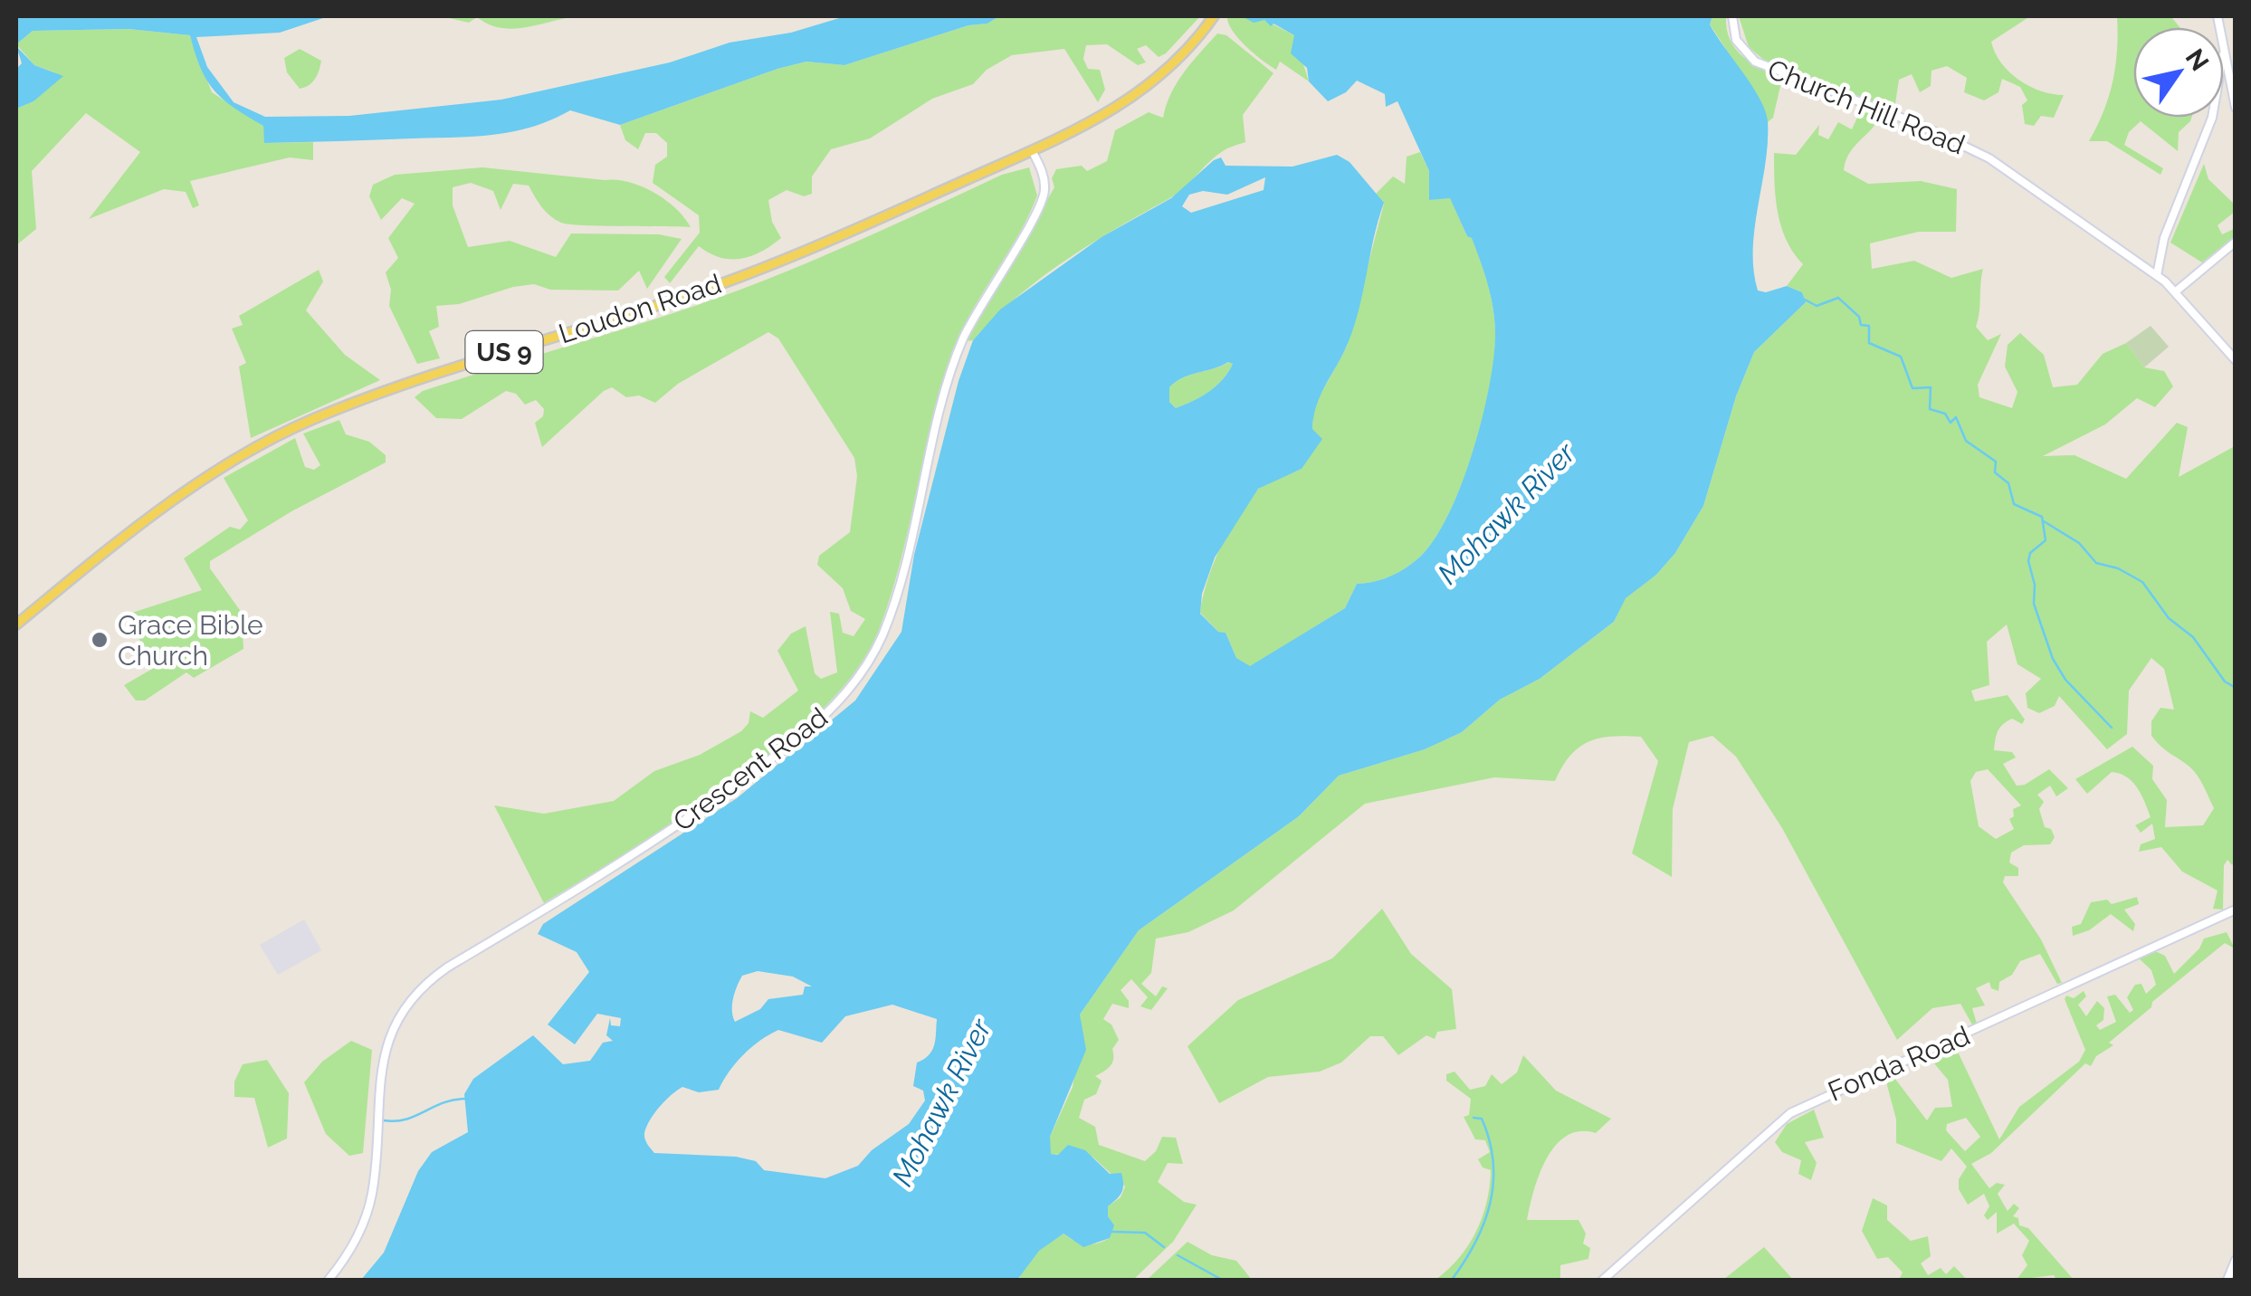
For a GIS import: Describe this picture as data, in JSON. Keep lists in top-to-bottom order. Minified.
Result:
{"streets":{"main road":["Loudon Road","US 9"],"street":["Church Hill Road","Crescent Road","Fonda Road"]},"crossings":[["Loudon Road","Crescent Road"]],"water":["Mohawk River"],"places":["Grace Bible Church"],"north":"top right"}
